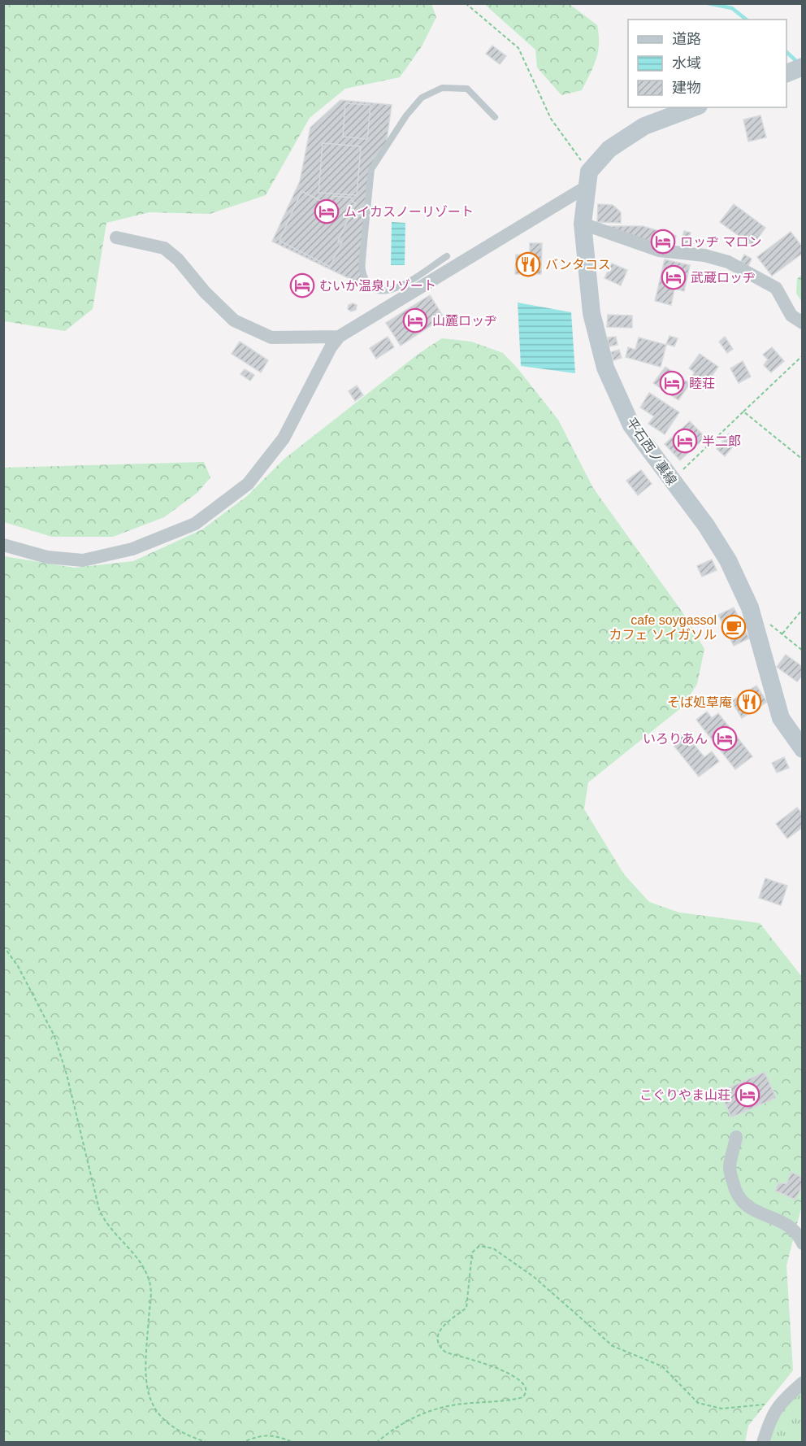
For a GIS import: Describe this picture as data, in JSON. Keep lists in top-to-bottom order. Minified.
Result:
{"streets":{"main road":["平石西ノ裏線"]},"places":{"hotel":["ムイカスノーリゾート","ロッヂ マロン","武蔵ロッヂ","むいか温泉リゾート","山麓ロッヂ","睦荘","半二郎","いろりあん","こぐりやま山荘"],"restaurant":["バンタコス","そば処草庵"],"cafe":["cafe soygassol カフェ ソイガソル"]},"legend":["道路","水域","建物"]}
